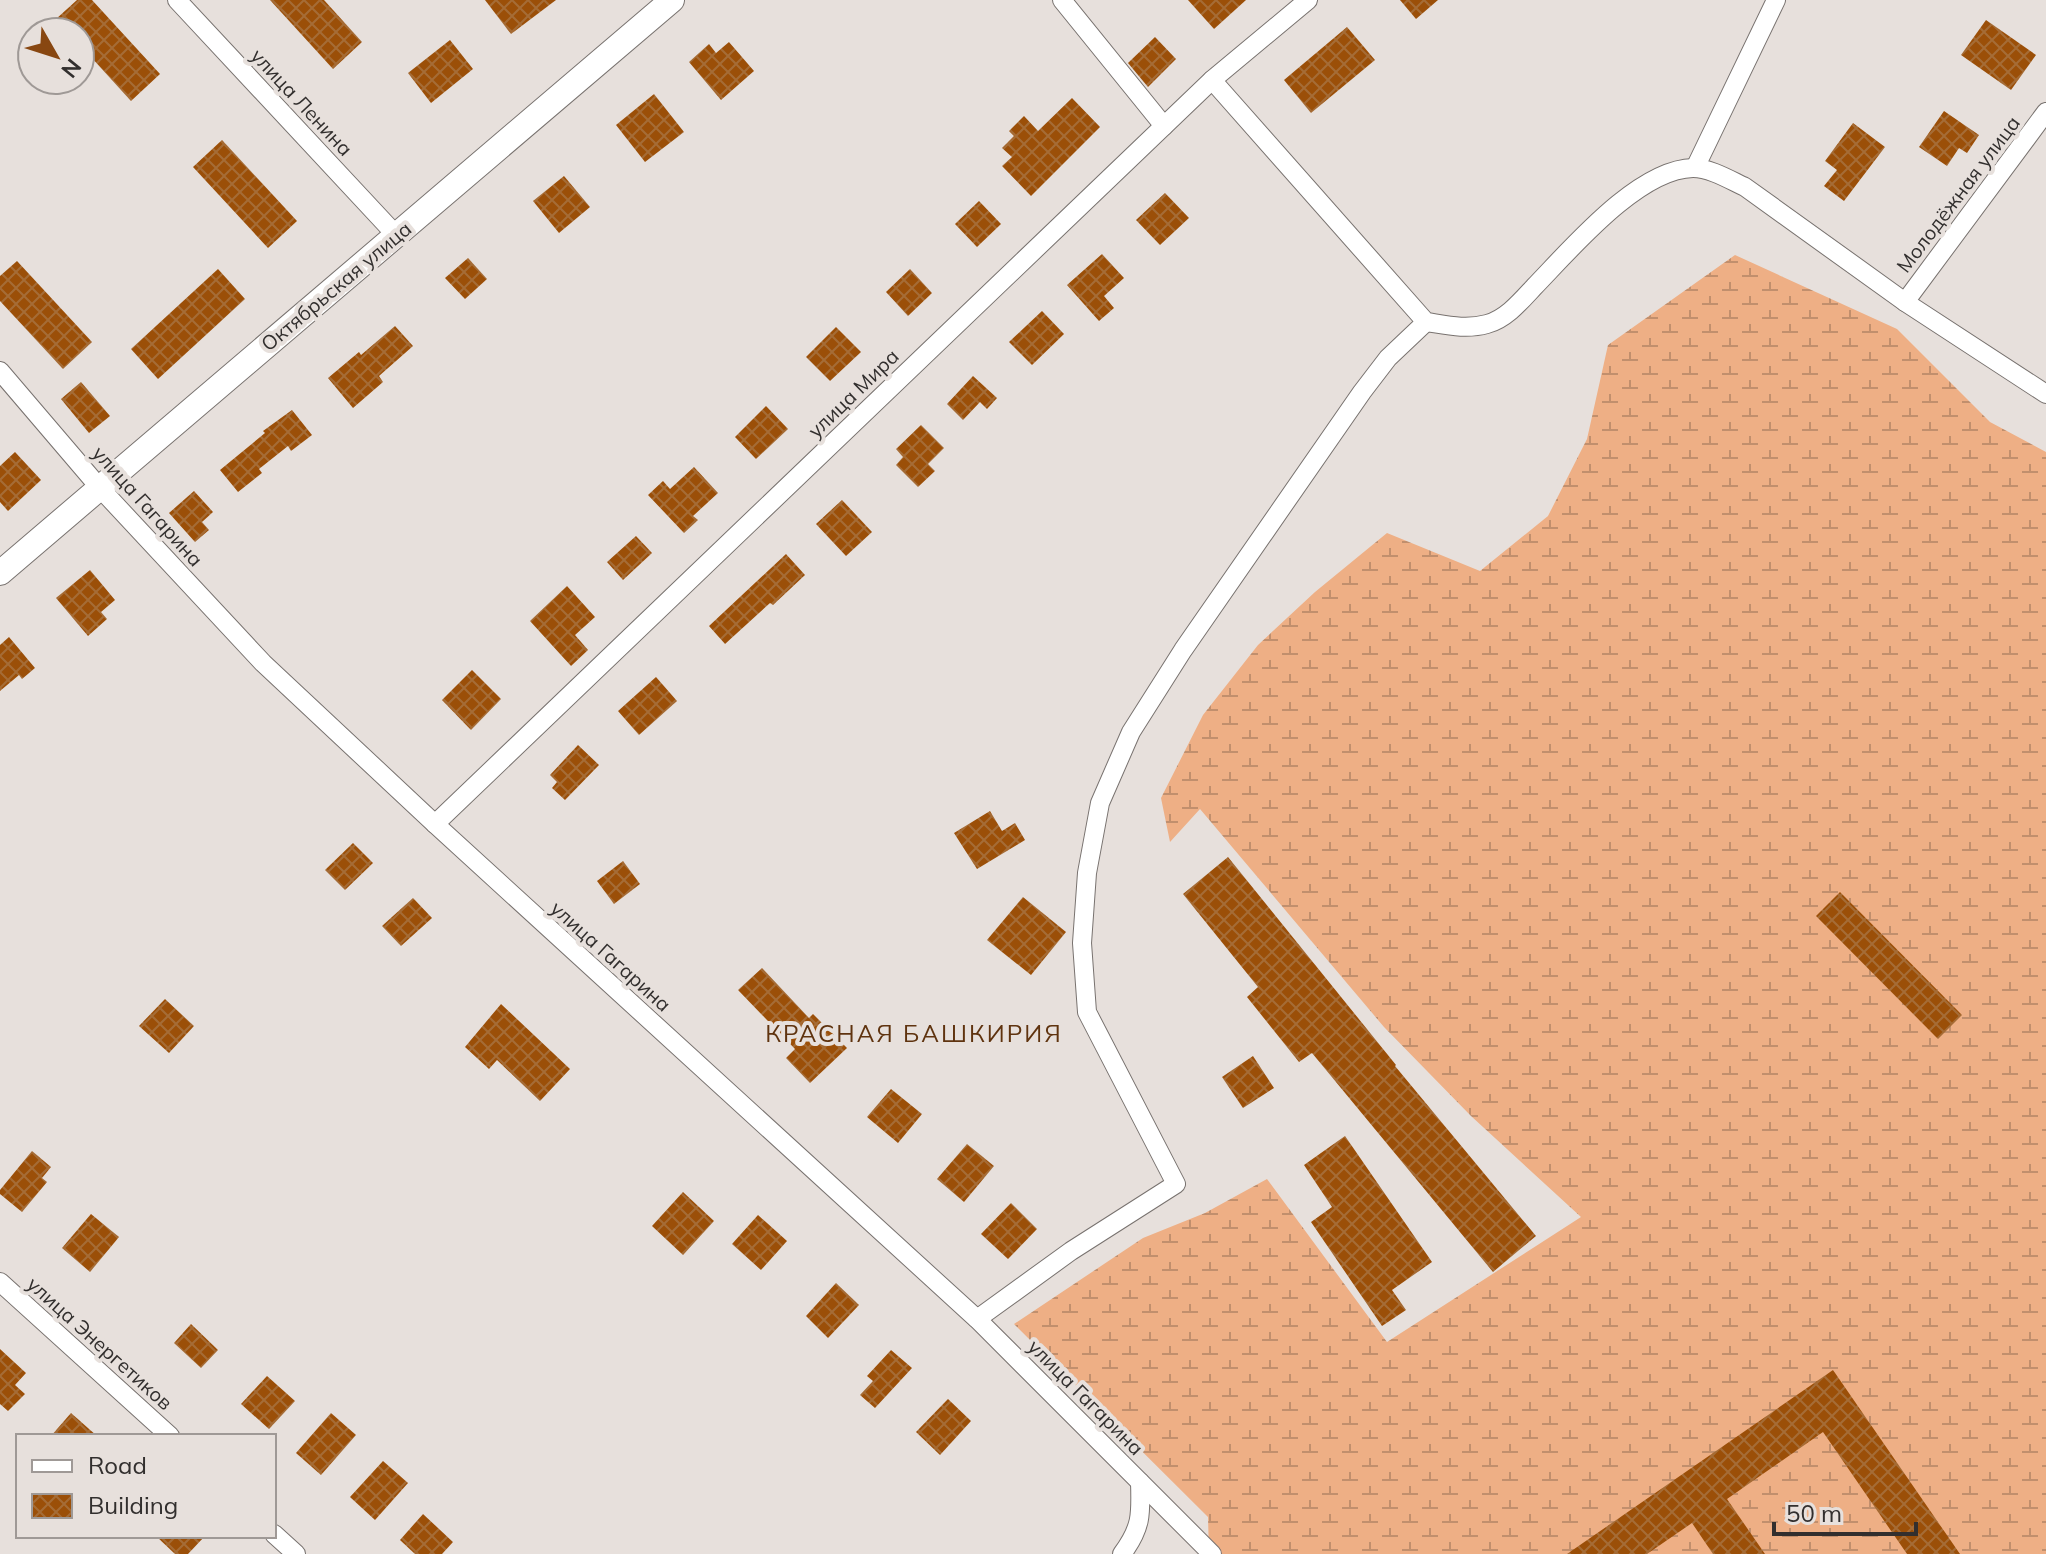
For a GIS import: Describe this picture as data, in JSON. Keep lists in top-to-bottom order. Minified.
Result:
{"streets":{"street":["улица Ленина","Молодёжная улица","Октябрьская улица","улица Мира","улица Гагарина","улица Энергетиков"]},"crossings":[["улица Ленина","Октябрьская улица"],["Октябрьская улица","улица Гагарина"],["улица Мира","улица Гагарина"]],"districts":["КРАСНАЯ БАШКИРИЯ"],"legend":["Road","Building"],"scale_bar":"50 m","north":"bottom right"}
